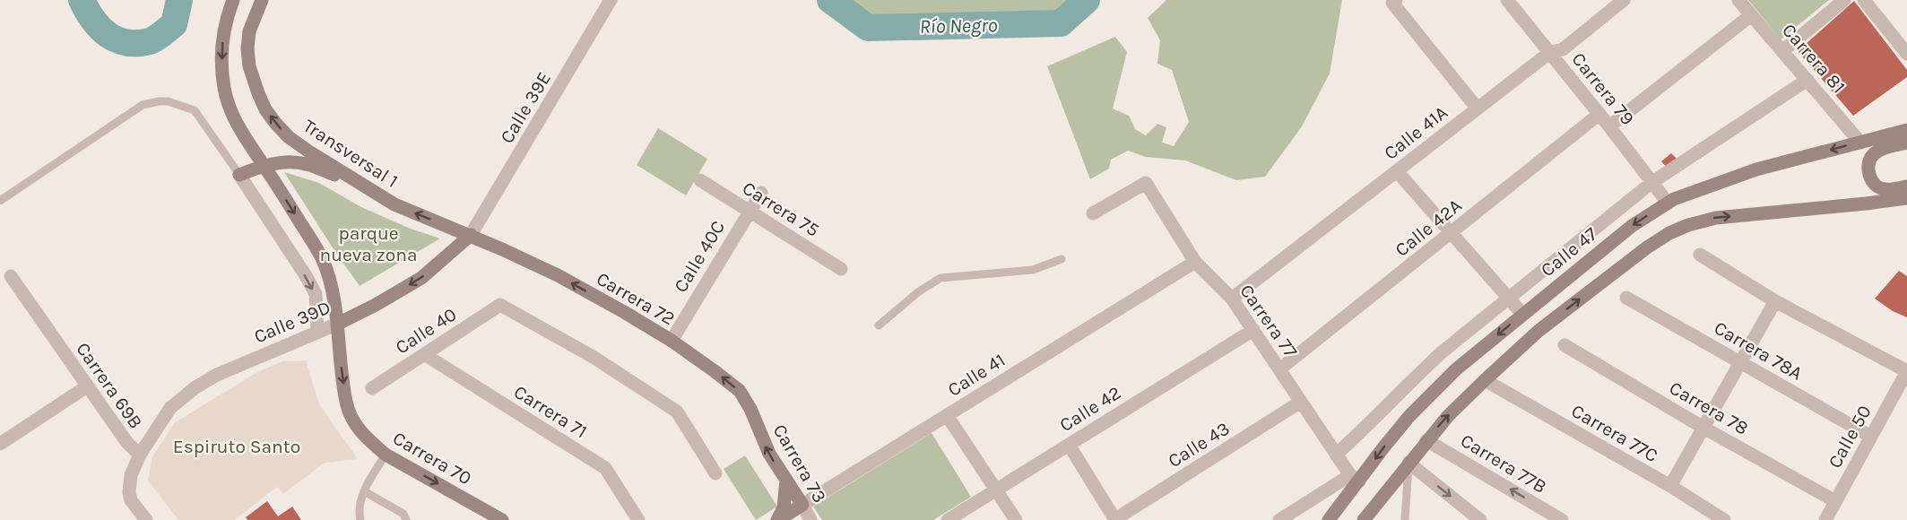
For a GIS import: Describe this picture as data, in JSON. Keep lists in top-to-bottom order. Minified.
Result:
{"streets":{"street":["Carrera 81","Carrera 79","Calle 39E","Calle 41A","Transversal 1","Carrera 75","Calle 42A","Calle 47","Calle 40C","Carrera 72","Carrera 77","Calle 39D","Calle 40","Carrera 78A","Calle 41","Carrera 69B","Carrera 78","Calle 42","Carrera 71","Carrera 77C","Calle 50","Calle 43","Carrera 70","Carrera 73","Carrera 77B"]},"crossings":[["Carrera 81","Calle 47"],["Carrera 79","Calle 41A"],["Carrera 79","Calle 42A"],["Carrera 79","Calle 47"],["Calle 39E","Transversal 1"],["Calle 39E","Carrera 72"],["Calle 39E","Calle 39D"],["Calle 41A","Carrera 77"],["Transversal 1","Carrera 72"],["Transversal 1","Calle 39D"],["Carrera 75","Calle 40C"],["Calle 42A","Carrera 77"],["Calle 47","Carrera 77"],["Calle 40C","Carrera 72"],["Carrera 72","Calle 39D"],["Carrera 72","Carrera 73"],["Carrera 77","Calle 41"],["Carrera 77","Calle 42"],["Carrera 77","Calle 43"],["Calle 39D","Carrera 69B"],["Calle 39D","Carrera 70"],["Calle 40","Carrera 71"],["Carrera 78A","Calle 50"],["Calle 41","Carrera 73"],["Carrera 78","Calle 50"]],"one_way":["Carrera 72","Calle 39D","Carrera 70","Carrera 73"],"water":["Río Negro"],"parks":["parque nueva zona","Espiruto Santo"]}
